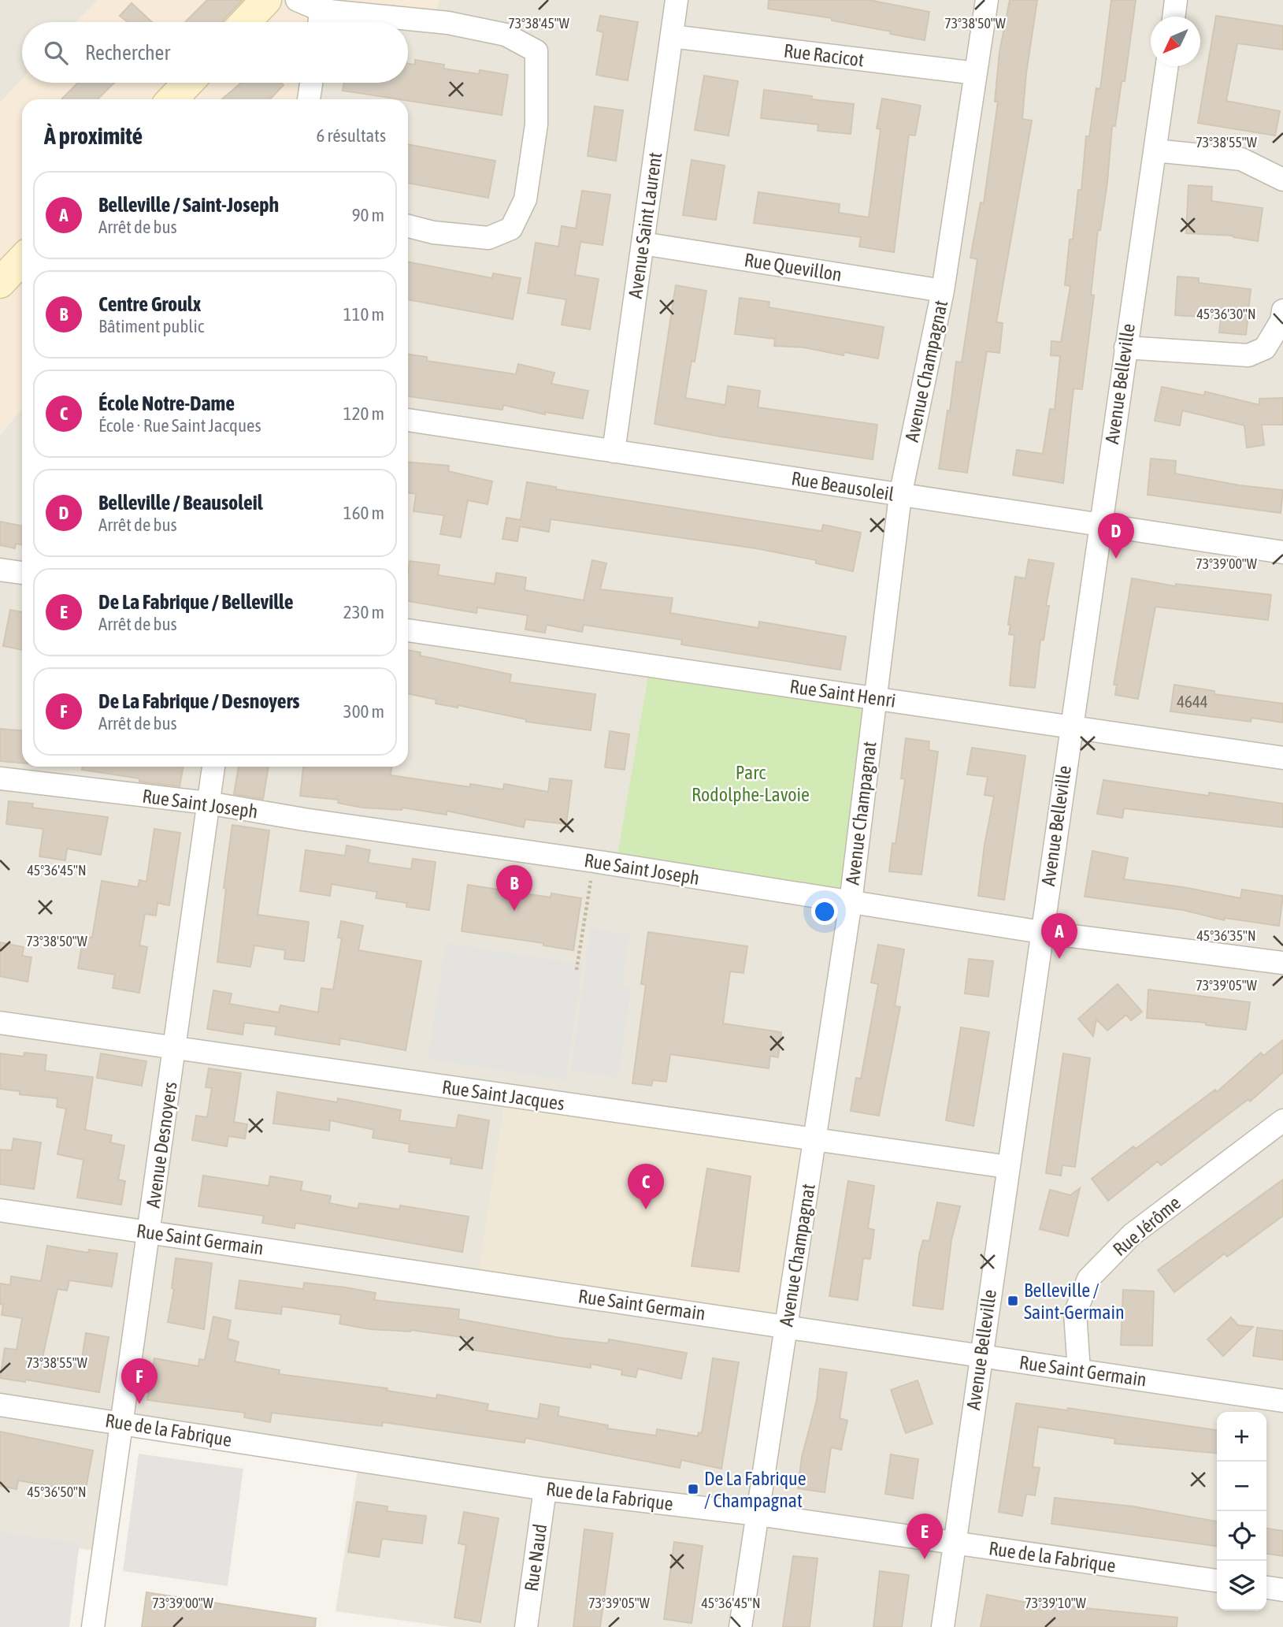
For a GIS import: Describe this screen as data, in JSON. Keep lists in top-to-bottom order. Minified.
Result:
{"streets":{"street":["Rue Racicot","Avenue Saint Laurent","Rue Quevillon","Avenue Champagnat","Avenue Belleville","Rue Beausoleil","Rue Saint Henri","Rue Saint Joseph","Rue Saint Jacques","Avenue Desnoyers","Rue Jérôme","Rue Saint Germain","Rue de la Fabrique","Rue Naud"]},"crossings":[["Rue Racicot","Avenue Saint Laurent"],["Rue Racicot","Avenue Champagnat"],["Avenue Saint Laurent","Rue Quevillon"],["Avenue Saint Laurent","Rue Beausoleil"],["Rue Quevillon","Avenue Champagnat"],["Avenue Champagnat","Rue Beausoleil"],["Avenue Champagnat","Rue Saint Henri"],["Avenue Champagnat","Rue Saint Joseph"],["Avenue Champagnat","Rue Saint Jacques"],["Avenue Champagnat","Rue Saint Germain"],["Avenue Champagnat","Rue de la Fabrique"],["Avenue Belleville","Rue Beausoleil"],["Avenue Belleville","Rue Saint Henri"],["Avenue Belleville","Rue Saint Joseph"],["Avenue Belleville","Rue Saint Jacques"],["Avenue Belleville","Rue Saint Germain"],["Avenue Belleville","Rue de la Fabrique"],["Rue Saint Joseph","Avenue Desnoyers"],["Rue Saint Jacques","Avenue Desnoyers"],["Avenue Desnoyers","Rue Saint Germain"],["Avenue Desnoyers","Rue de la Fabrique"],["Rue Jérôme","Rue Saint Germain"],["Rue de la Fabrique","Rue Naud"]],"parks":["Parc Rodolphe-Lavoie"],"places":{"transit":["Belleville / Saint-Germain","De La Fabrique / Champagnat"]},"house_numbers":["4644"],"north":"bottom left","page":{"search":"Rechercher","heading":["À proximité","6 résultats"],"list":[{"mark":"A","name":"Belleville / Saint-Joseph","note":"Arrêt de bus","value":"90 m"},{"mark":"B","name":"Centre Groulx","note":"Bâtiment public","value":"110 m"},{"mark":"C","name":"École Notre-Dame","note":"École · Rue Saint Jacques","value":"120 m"},{"mark":"D","name":"Belleville / Beausoleil","note":"Arrêt de bus","value":"160 m"},{"mark":"E","name":"De La Fabrique / Belleville","note":"Arrêt de bus","value":"230 m"},{"mark":"F","name":"De La Fabrique / Desnoyers","note":"Arrêt de bus","value":"300 m"}],"pins":["D","B","A","C","F","E"],"map_buttons":["+","−"]},"coordinates":["73°38'45\"W","73°38'50\"W","73°38'55\"W","45°36'30\"N","73°39'00\"W","45°36'45\"N","45°36'35\"N","73°39'05\"W","45°36'50\"N","73°39'10\"W"]}
